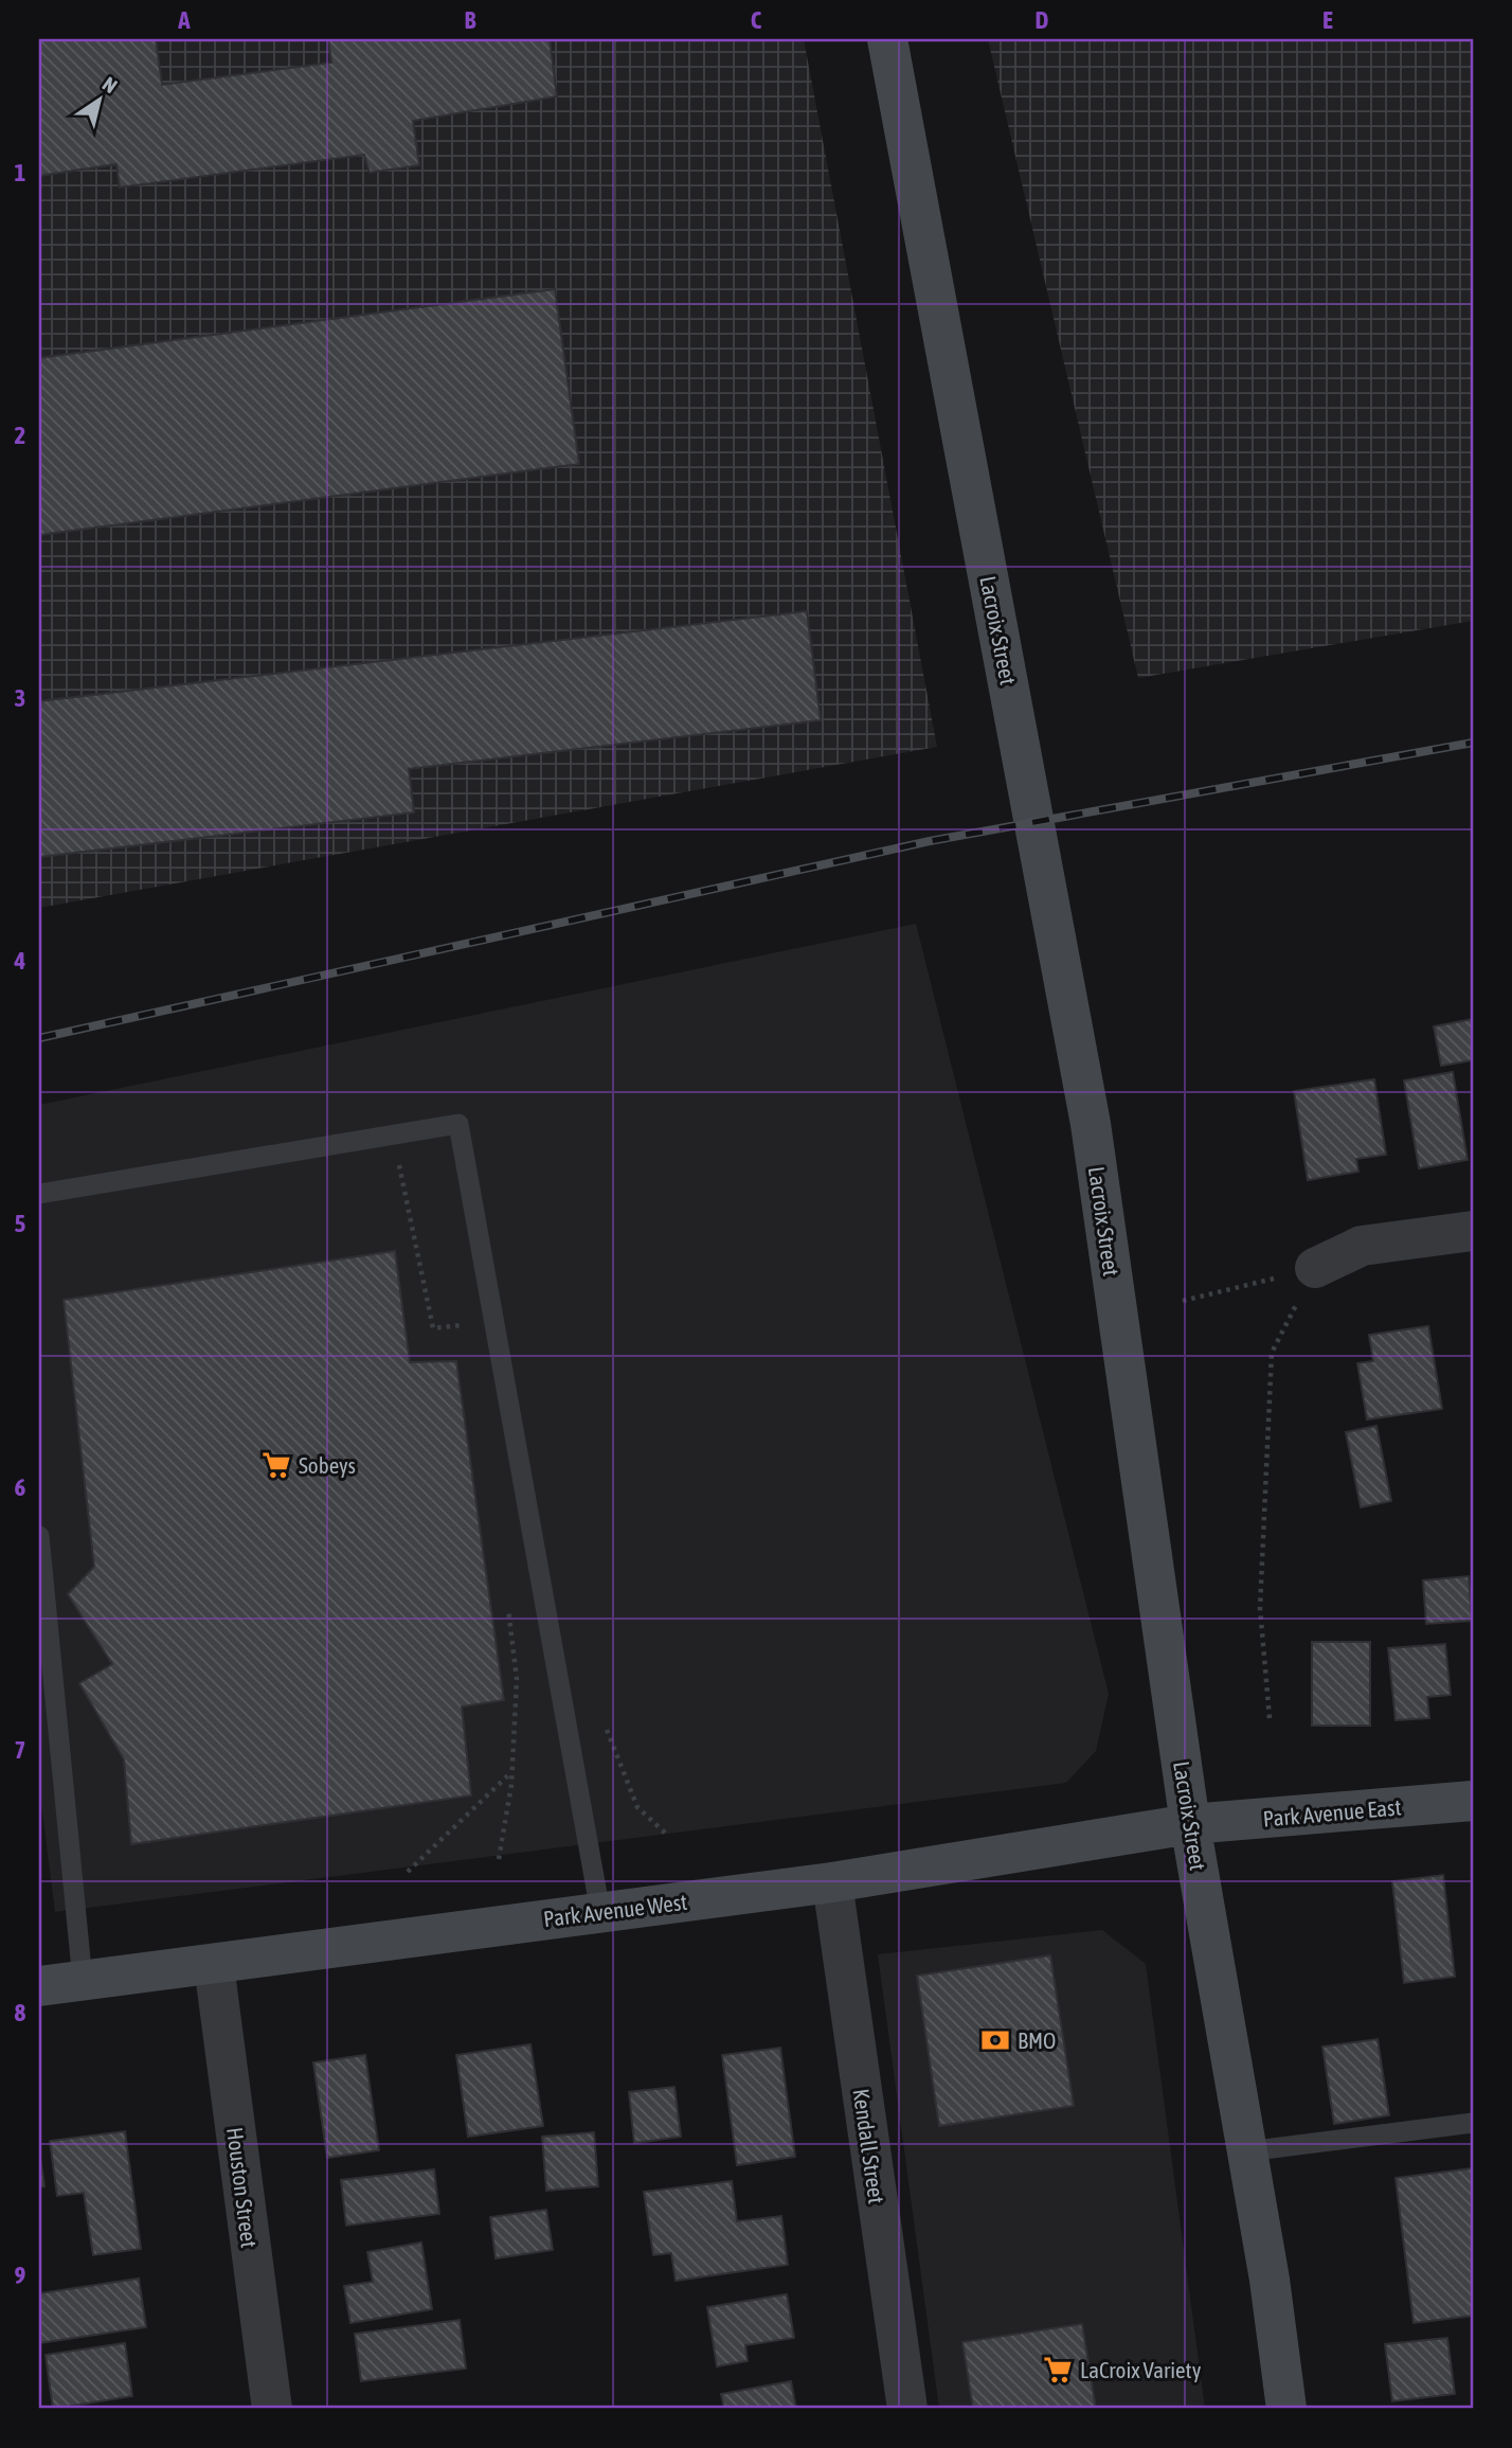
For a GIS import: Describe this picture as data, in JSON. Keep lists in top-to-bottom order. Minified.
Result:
{"streets":{"main road":["Lacroix Street","Park Avenue East","Park Avenue West"],"street":["Kendall Street","Houston Street"]},"crossings":[["Lacroix Street","Park Avenue East"],["Lacroix Street","Park Avenue West"],["Park Avenue East","Park Avenue West"],["Park Avenue West","Kendall Street"],["Park Avenue West","Houston Street"]],"places":{"supermarket":["Sobeys","LaCroix Variety"],"bank":["BMO"]},"north":"top right","grid":{"columns":["A","B","C","D","E"],"rows":["1","2","3","4","5","6","7","8","9"]}}
